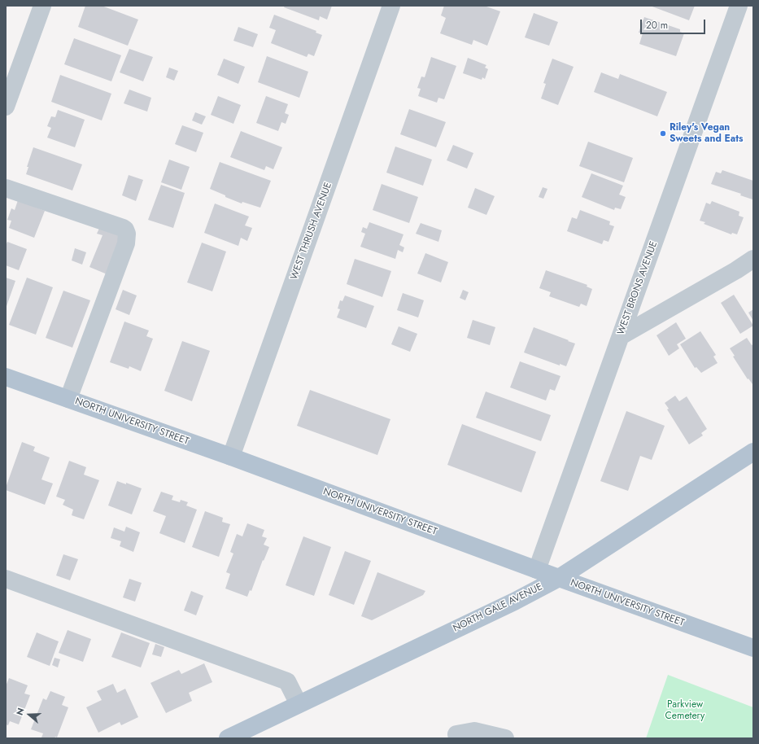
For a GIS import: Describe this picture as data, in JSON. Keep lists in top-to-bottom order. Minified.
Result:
{"streets":{"main road":["NORTH UNIVERSITY STREET","NORTH GALE AVENUE"],"street":["WEST THRUSH AVENUE","WEST BRONS AVENUE"]},"crossings":[["WEST THRUSH AVENUE","NORTH UNIVERSITY STREET"],["WEST BRONS AVENUE","NORTH UNIVERSITY STREET"],["NORTH UNIVERSITY STREET","NORTH GALE AVENUE"]],"parks":["Parkview Cemetery"],"places":["Riley's Vegan Sweets and Eats"],"scale_bar":"20 m","north":"left"}
